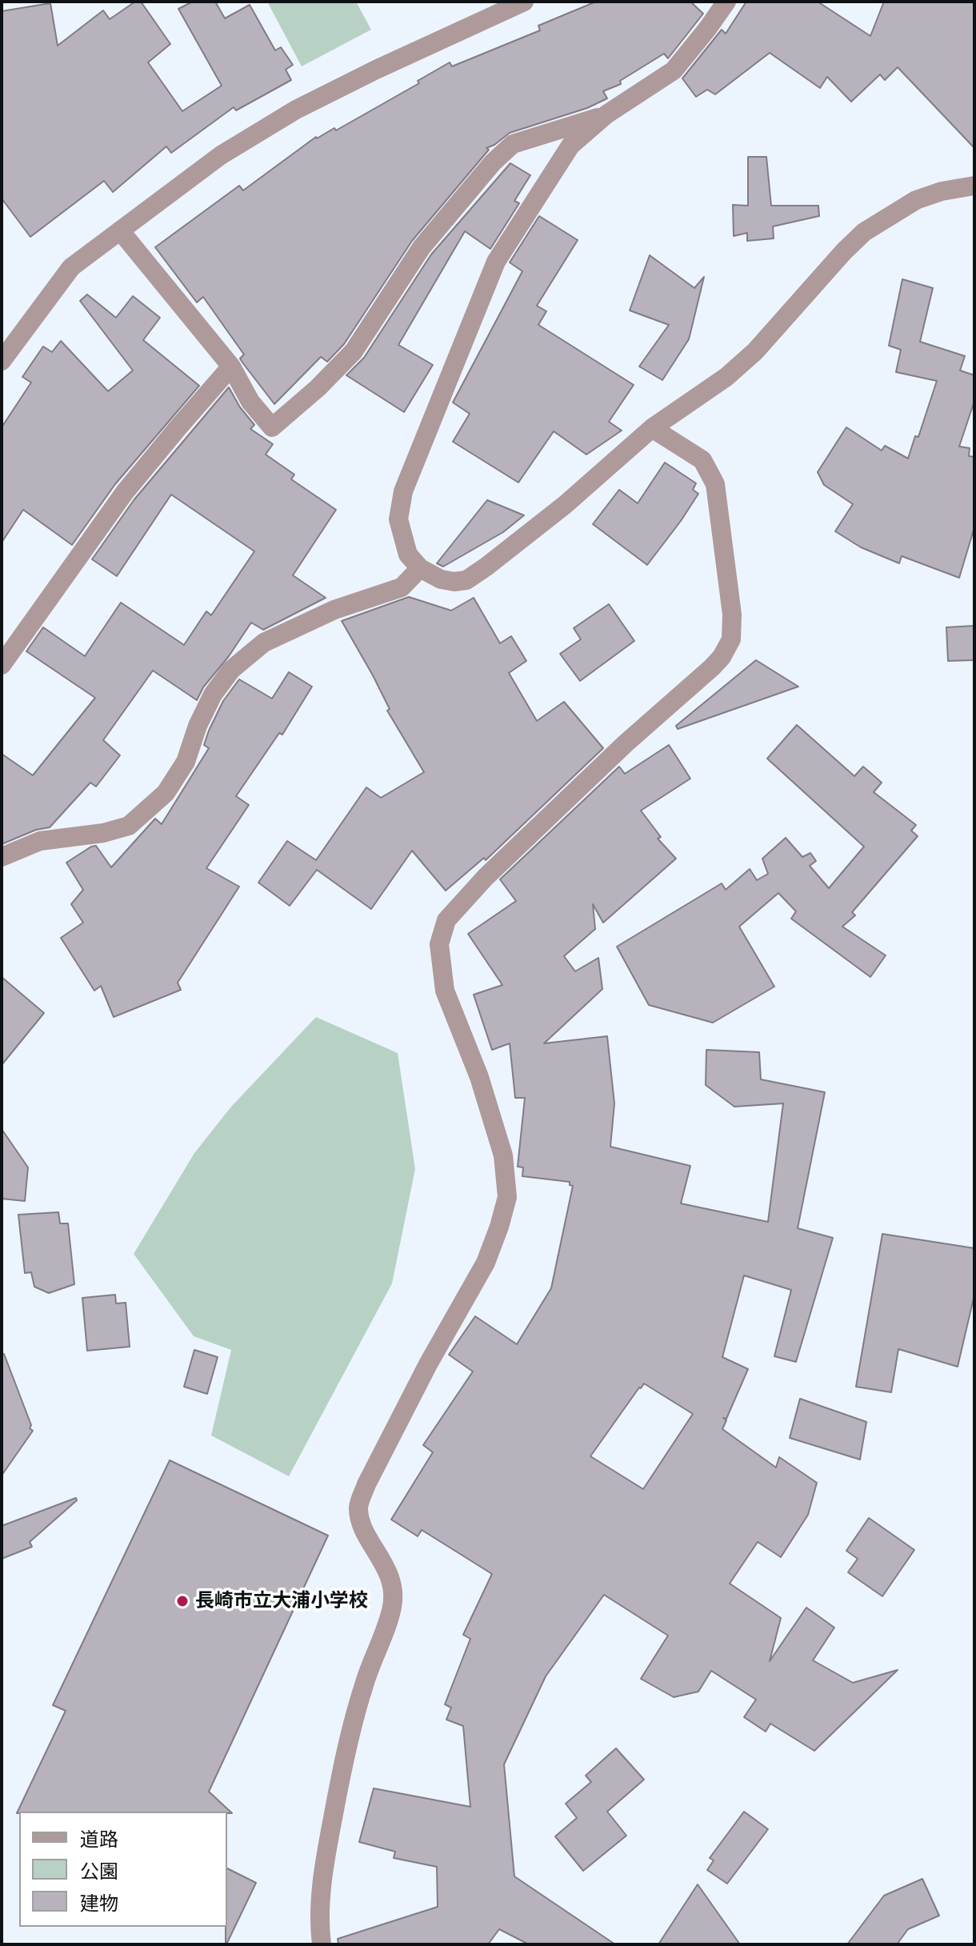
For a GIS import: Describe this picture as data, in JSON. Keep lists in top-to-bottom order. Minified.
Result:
{"places":["長崎市立大浦小学校"],"legend":["道路","公園","建物"]}
